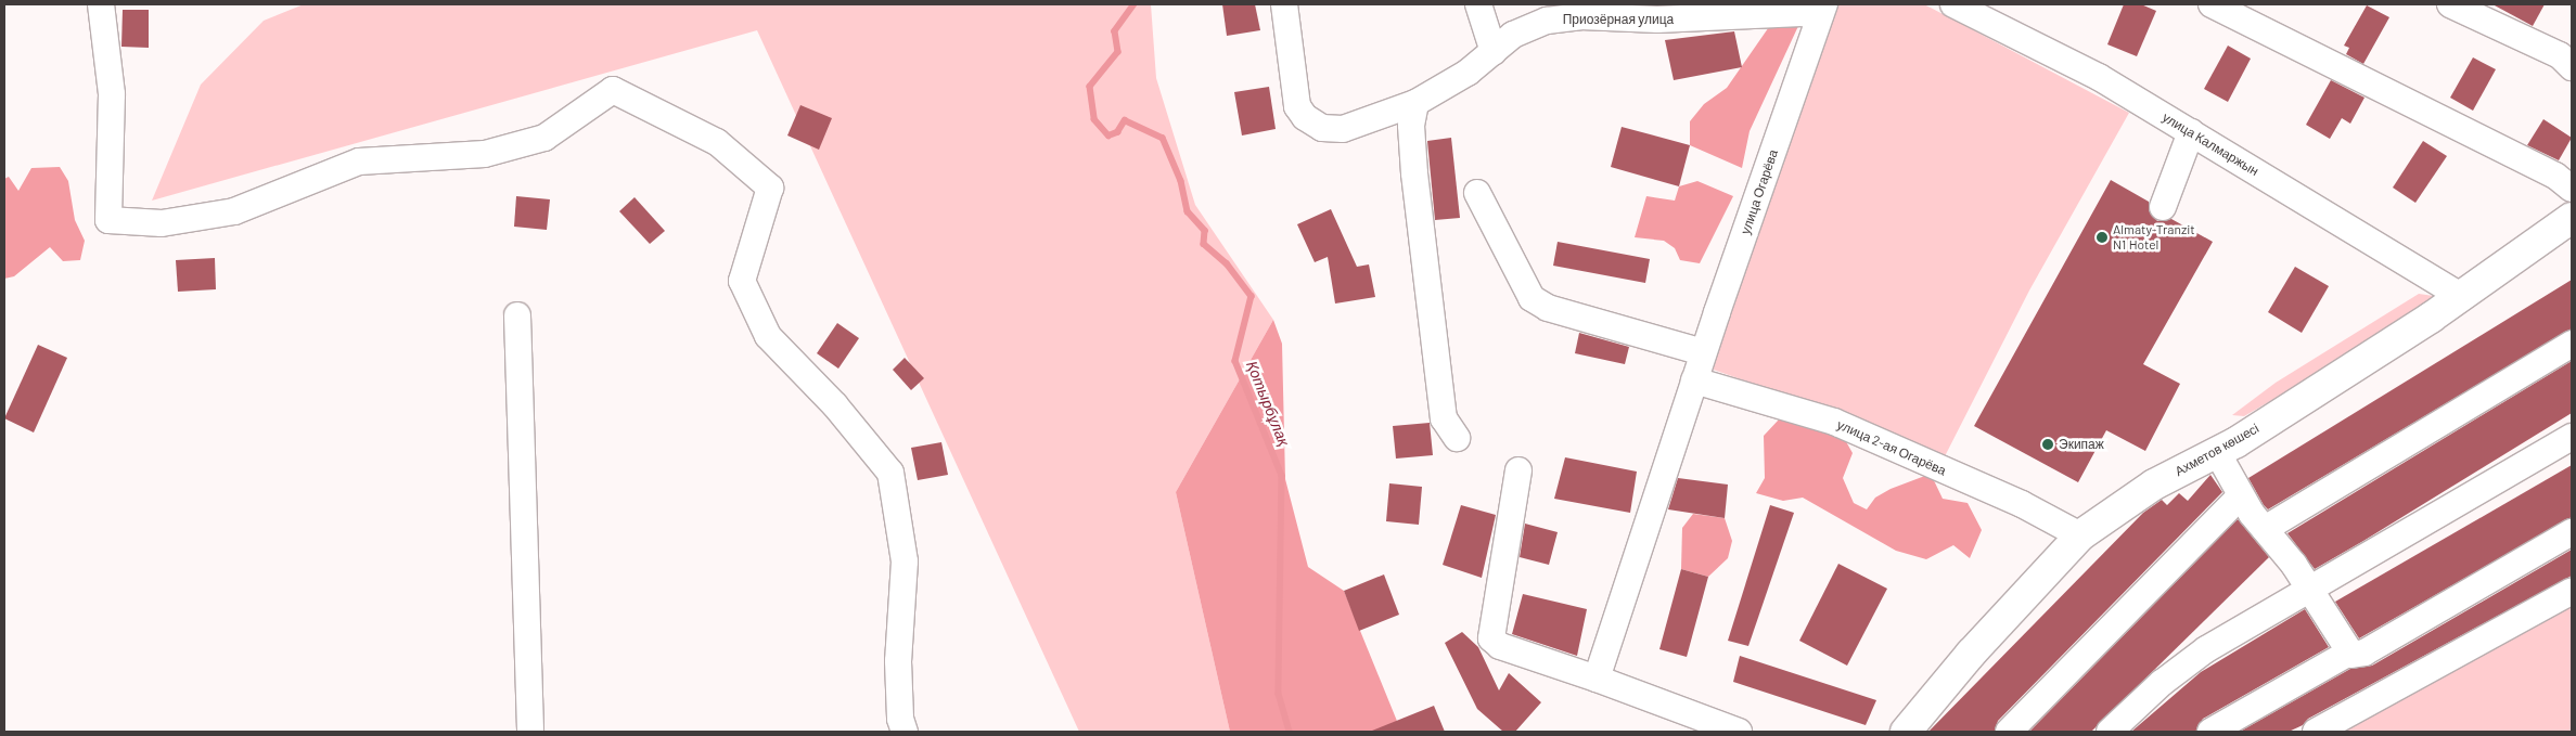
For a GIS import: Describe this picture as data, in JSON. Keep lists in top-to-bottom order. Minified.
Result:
{"streets":{"main road":["Ахметов көшесі"],"street":["Приозёрная улица","улица Калмаржын","улица Огарёва","улица 2-ая Огарёва"]},"crossings":[["Приозёрная улица","улица Огарёва"],["улица Калмаржын","Ахметов көшесі"],["улица Огарёва","улица 2-ая Огарёва"],["улица 2-ая Огарёва","Ахметов көшесі"]],"water":["Қотырбұлақ"],"places":["Almaty-Tranzit N1 Hotel","Экипаж"]}
